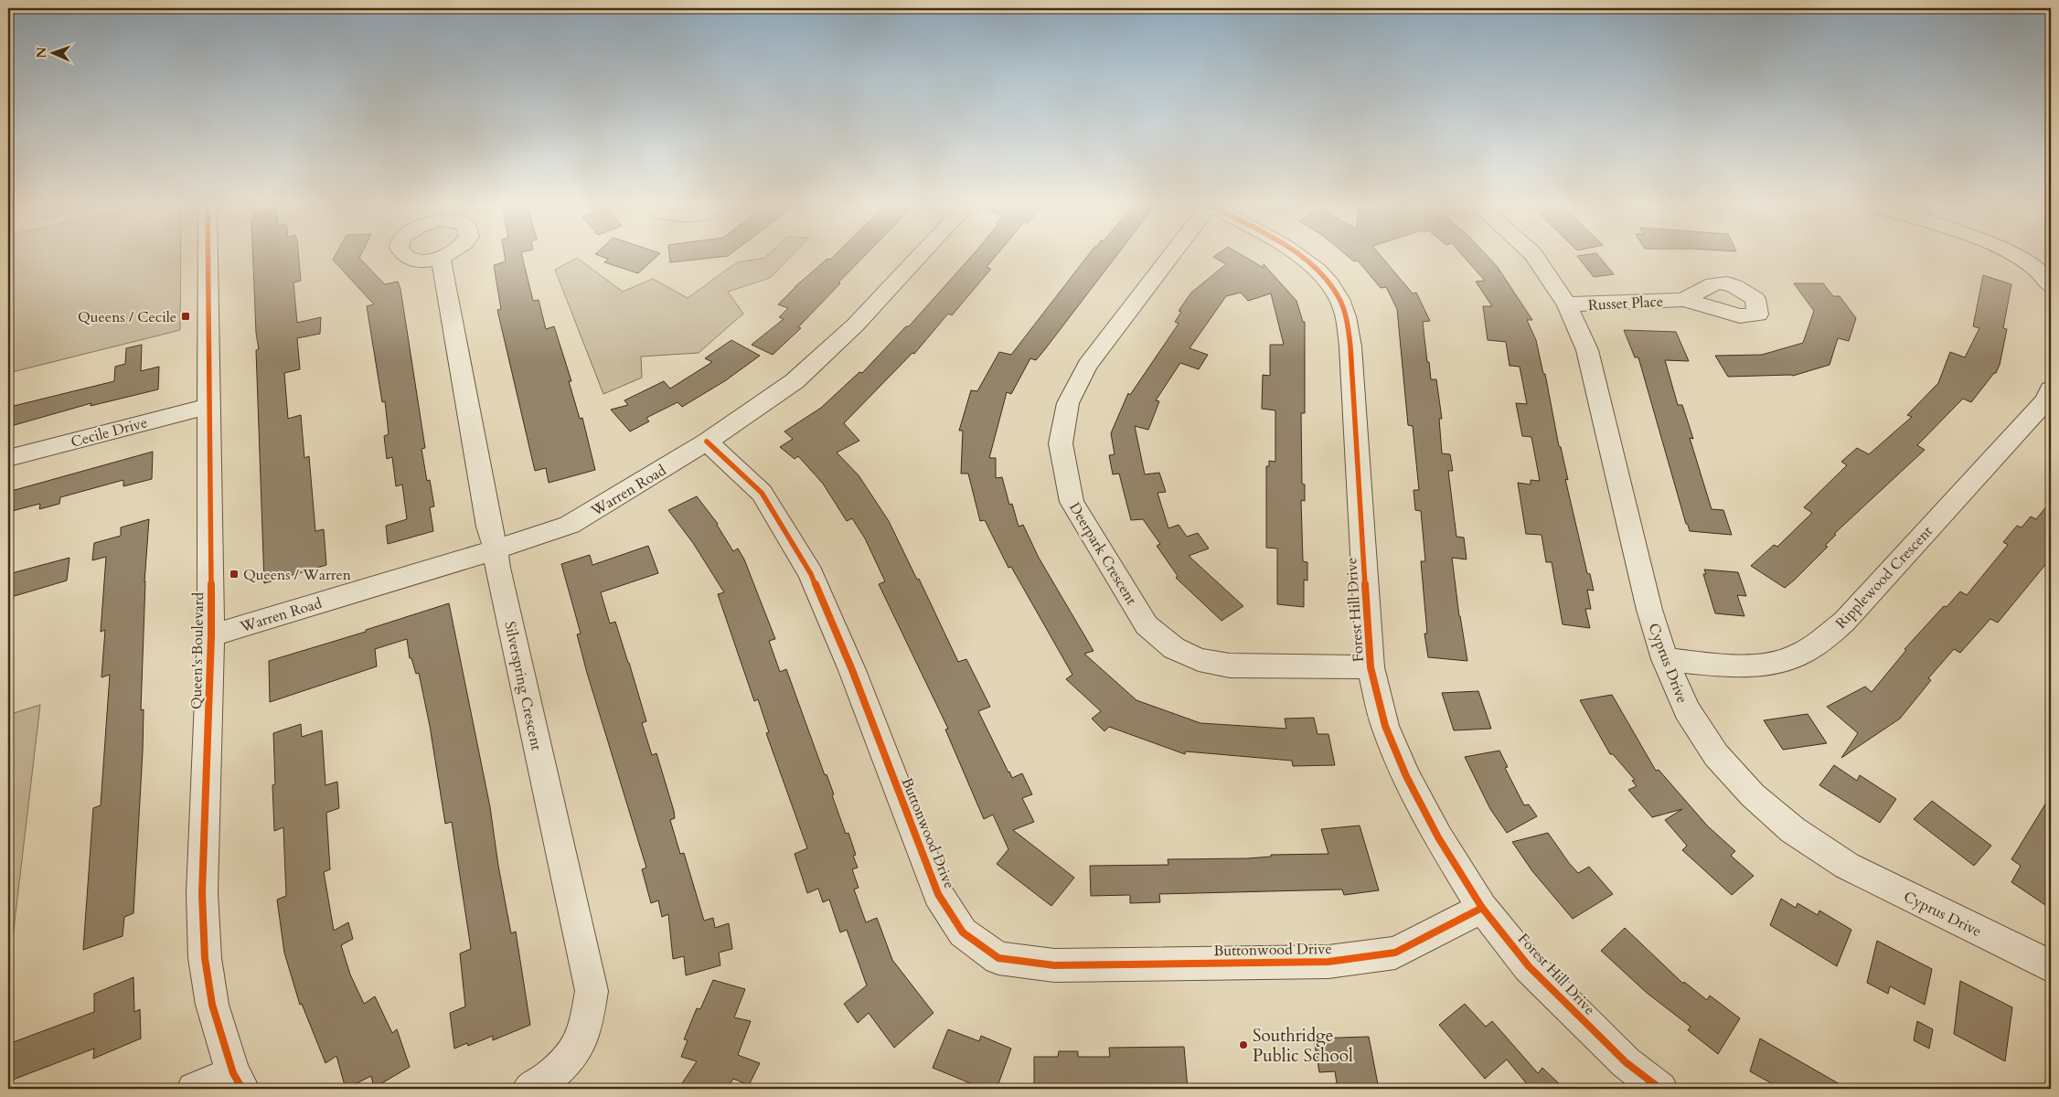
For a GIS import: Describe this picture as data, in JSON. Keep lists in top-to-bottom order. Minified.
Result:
{"streets":{"street":["Russet Place","Cecile Drive","Warren Road","Deerpark Crescent","Ripplewood Crescent","Forest Hill Drive","Queen's Boulevard","Cyprus Drive","Silverspring Crescent","Buttonwood Drive"]},"crossings":[["Russet Place","Cyprus Drive"],["Cecile Drive","Queen's Boulevard"],["Warren Road","Queen's Boulevard"],["Warren Road","Silverspring Crescent"],["Warren Road","Buttonwood Drive"],["Deerpark Crescent","Forest Hill Drive"],["Ripplewood Crescent","Cyprus Drive"],["Forest Hill Drive","Buttonwood Drive"]],"places":{"transit":["Queens / Cecile","Queens / Warren"],"other":["Southridge Public School"]},"north":"left"}
